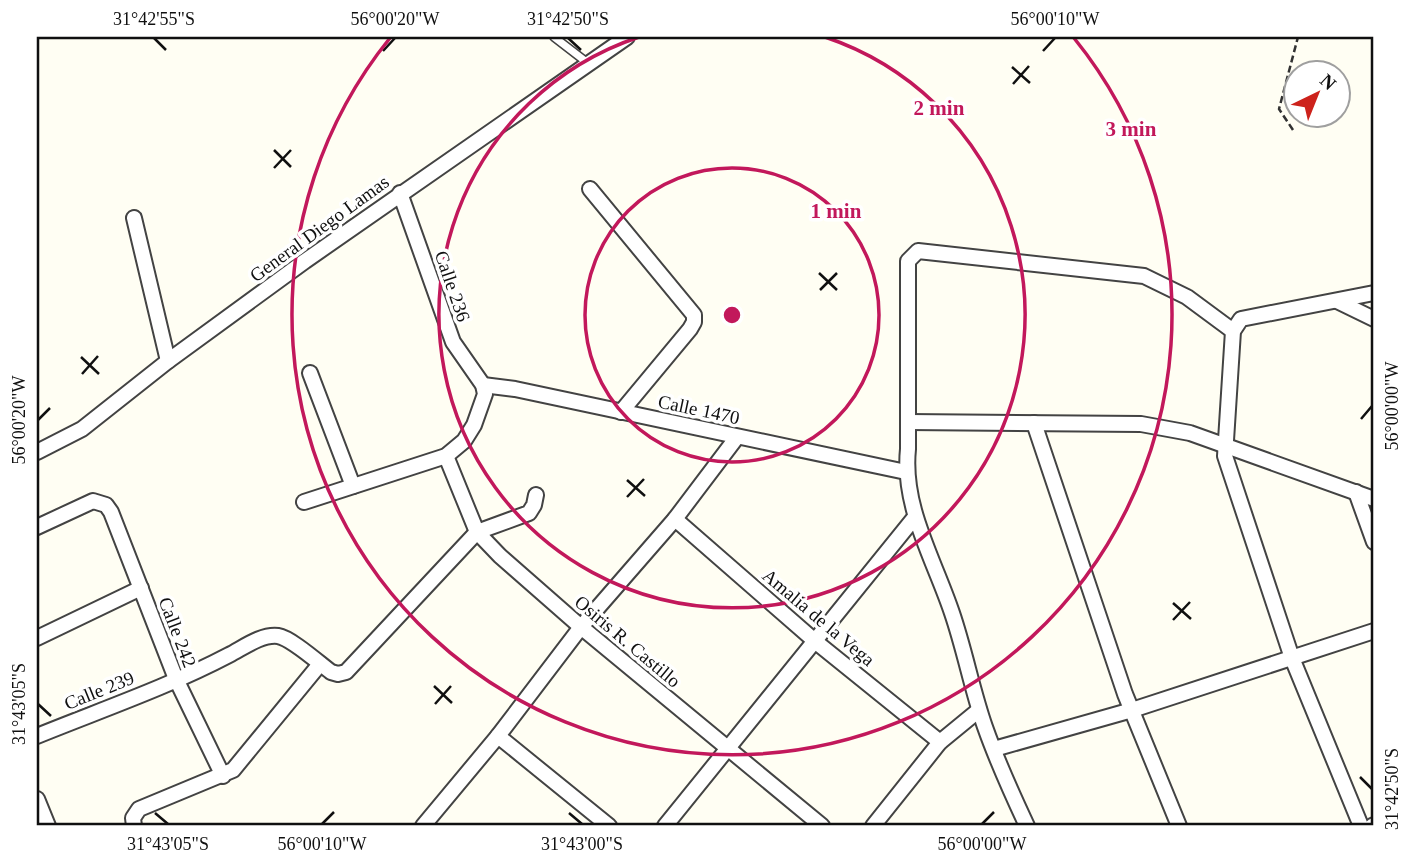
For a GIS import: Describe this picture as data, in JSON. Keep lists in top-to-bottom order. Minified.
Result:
{"streets":{"street":["General Diego Lamas","Calle 236","Calle 1470","Amalia de la Vega","Calle 242","Osiris R. Castillo","Calle 239"]},"crossings":[["General Diego Lamas","Calle 236"],["Calle 236","Calle 1470"],["Calle 242","Calle 239"]],"north":"top right","coordinates":["31°42'55\"S","56°00'20\"W","31°42'50\"S","56°00'10\"W","56°00'00\"W","31°43'05\"S","31°43'00\"S"],"rings":["2 min","3 min","1 min"]}
